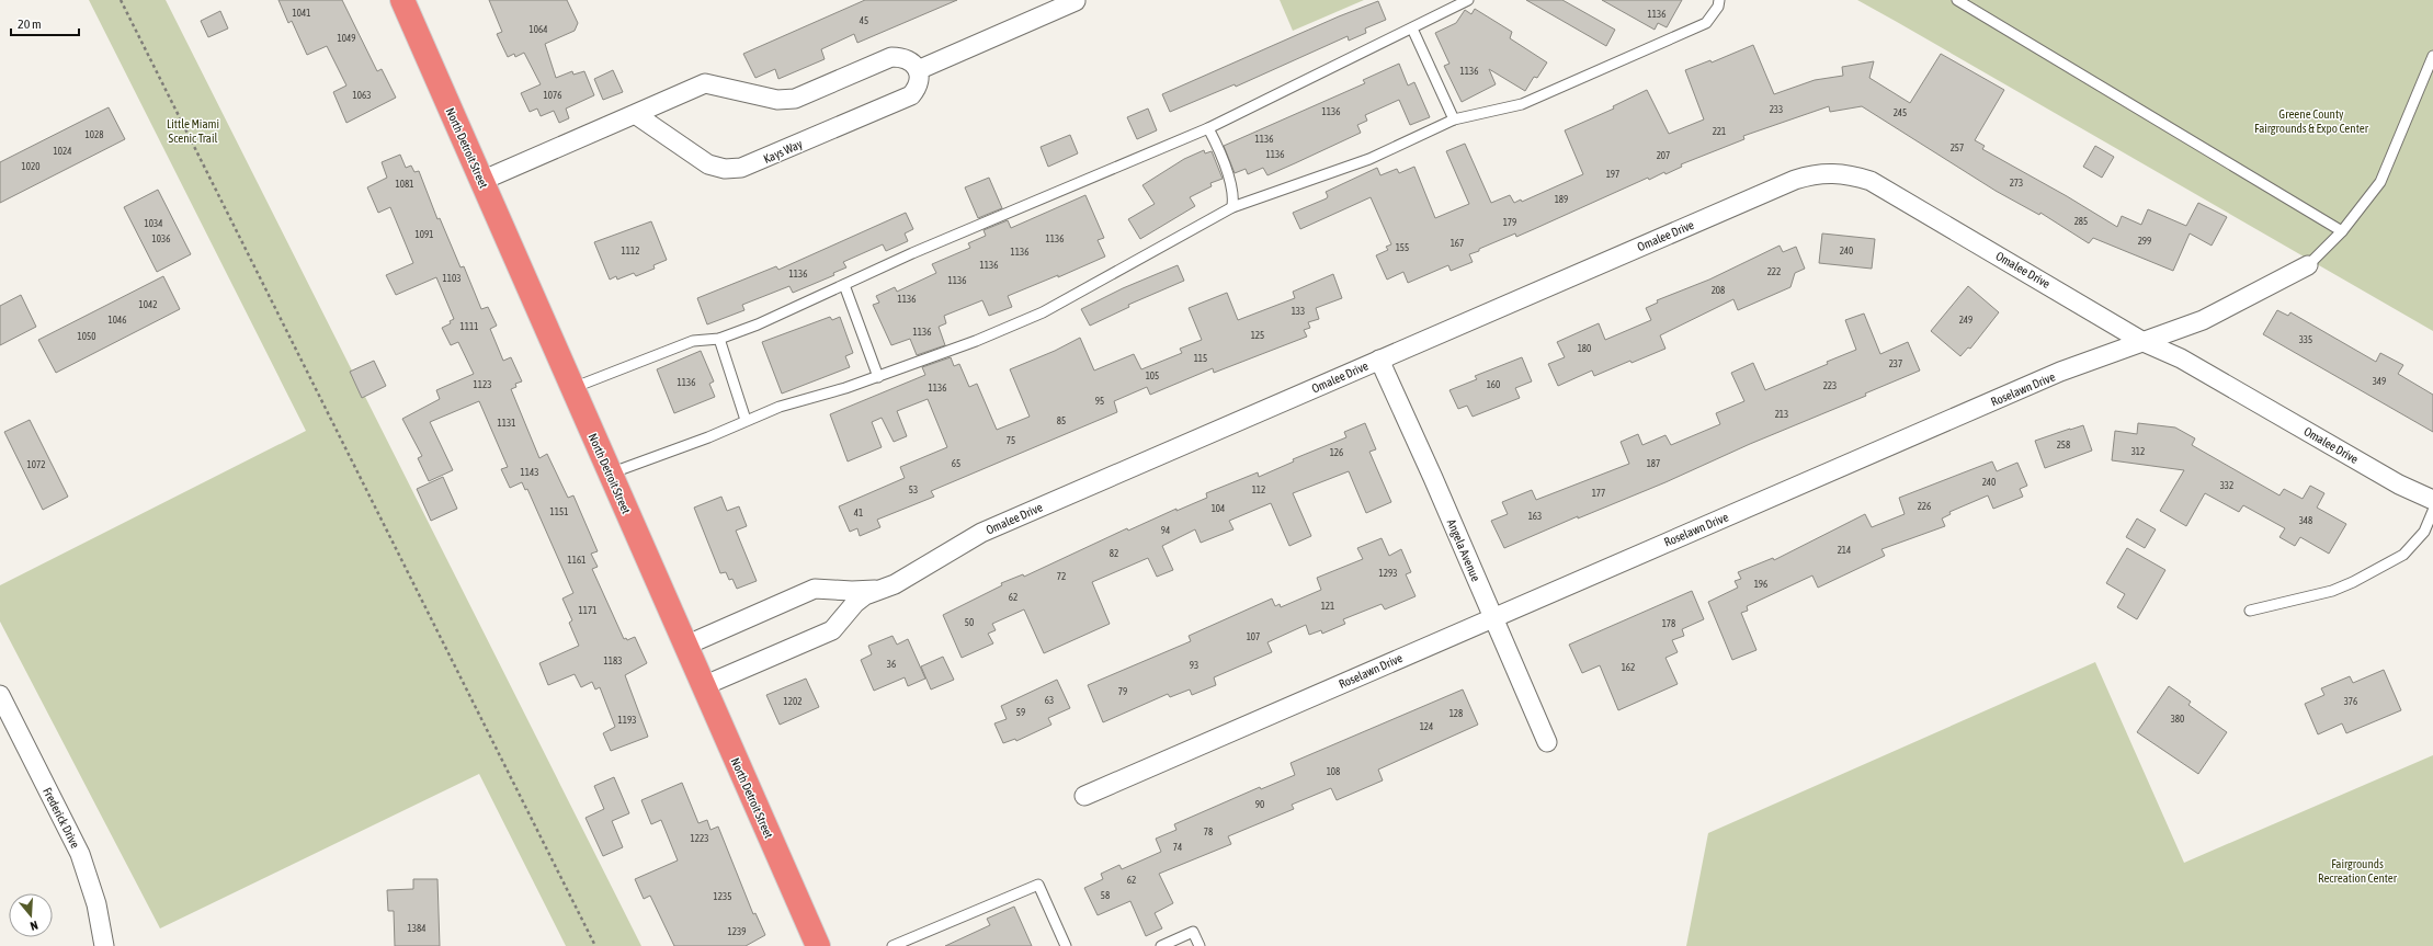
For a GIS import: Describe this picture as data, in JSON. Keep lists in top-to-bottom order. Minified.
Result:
{"streets":{"highway":["North Detroit Street"],"street":["Kays Way","Omalee Drive","Roselawn Drive","Angela Avenue","Frederick Drive"]},"crossings":[["North Detroit Street","Omalee Drive"],["Omalee Drive","Roselawn Drive"],["Omalee Drive","Angela Avenue"],["Roselawn Drive","Angela Avenue"]],"parks":["Greene County Fairgrounds & Expo Center","Little Miami Scenic Trail","Fairgrounds Recreation Center"],"house_numbers":["1041","1136","45","1064","1049","1136","1063","1076","233","1136","245","221","1028","1136","257","1024","1136","207","1020","197","273","1081","189","285","179","1034","1091","1036","1136","299","167","155","1112","240","1136","1136","222","1136","1103","1136","208","1136","1042","133","1046","249","1111","1136","125","1050","335","180","115","237","105","349","1136","1123","160","223","1136","95","213","85","1131","75","258","312","126","65","187","1072","1143","240","332","53","112","177","226","104","1151","41","163","348","94","214","82","1161","1293","72","196","62","121","1171","50","178","107","1183","36","93","162","79","63","1202","376","59","128","380","1193","124","108","90","78","1223","74","62","58","1235","1384","1239"],"scale_bar":"20 m","north":"bottom"}
